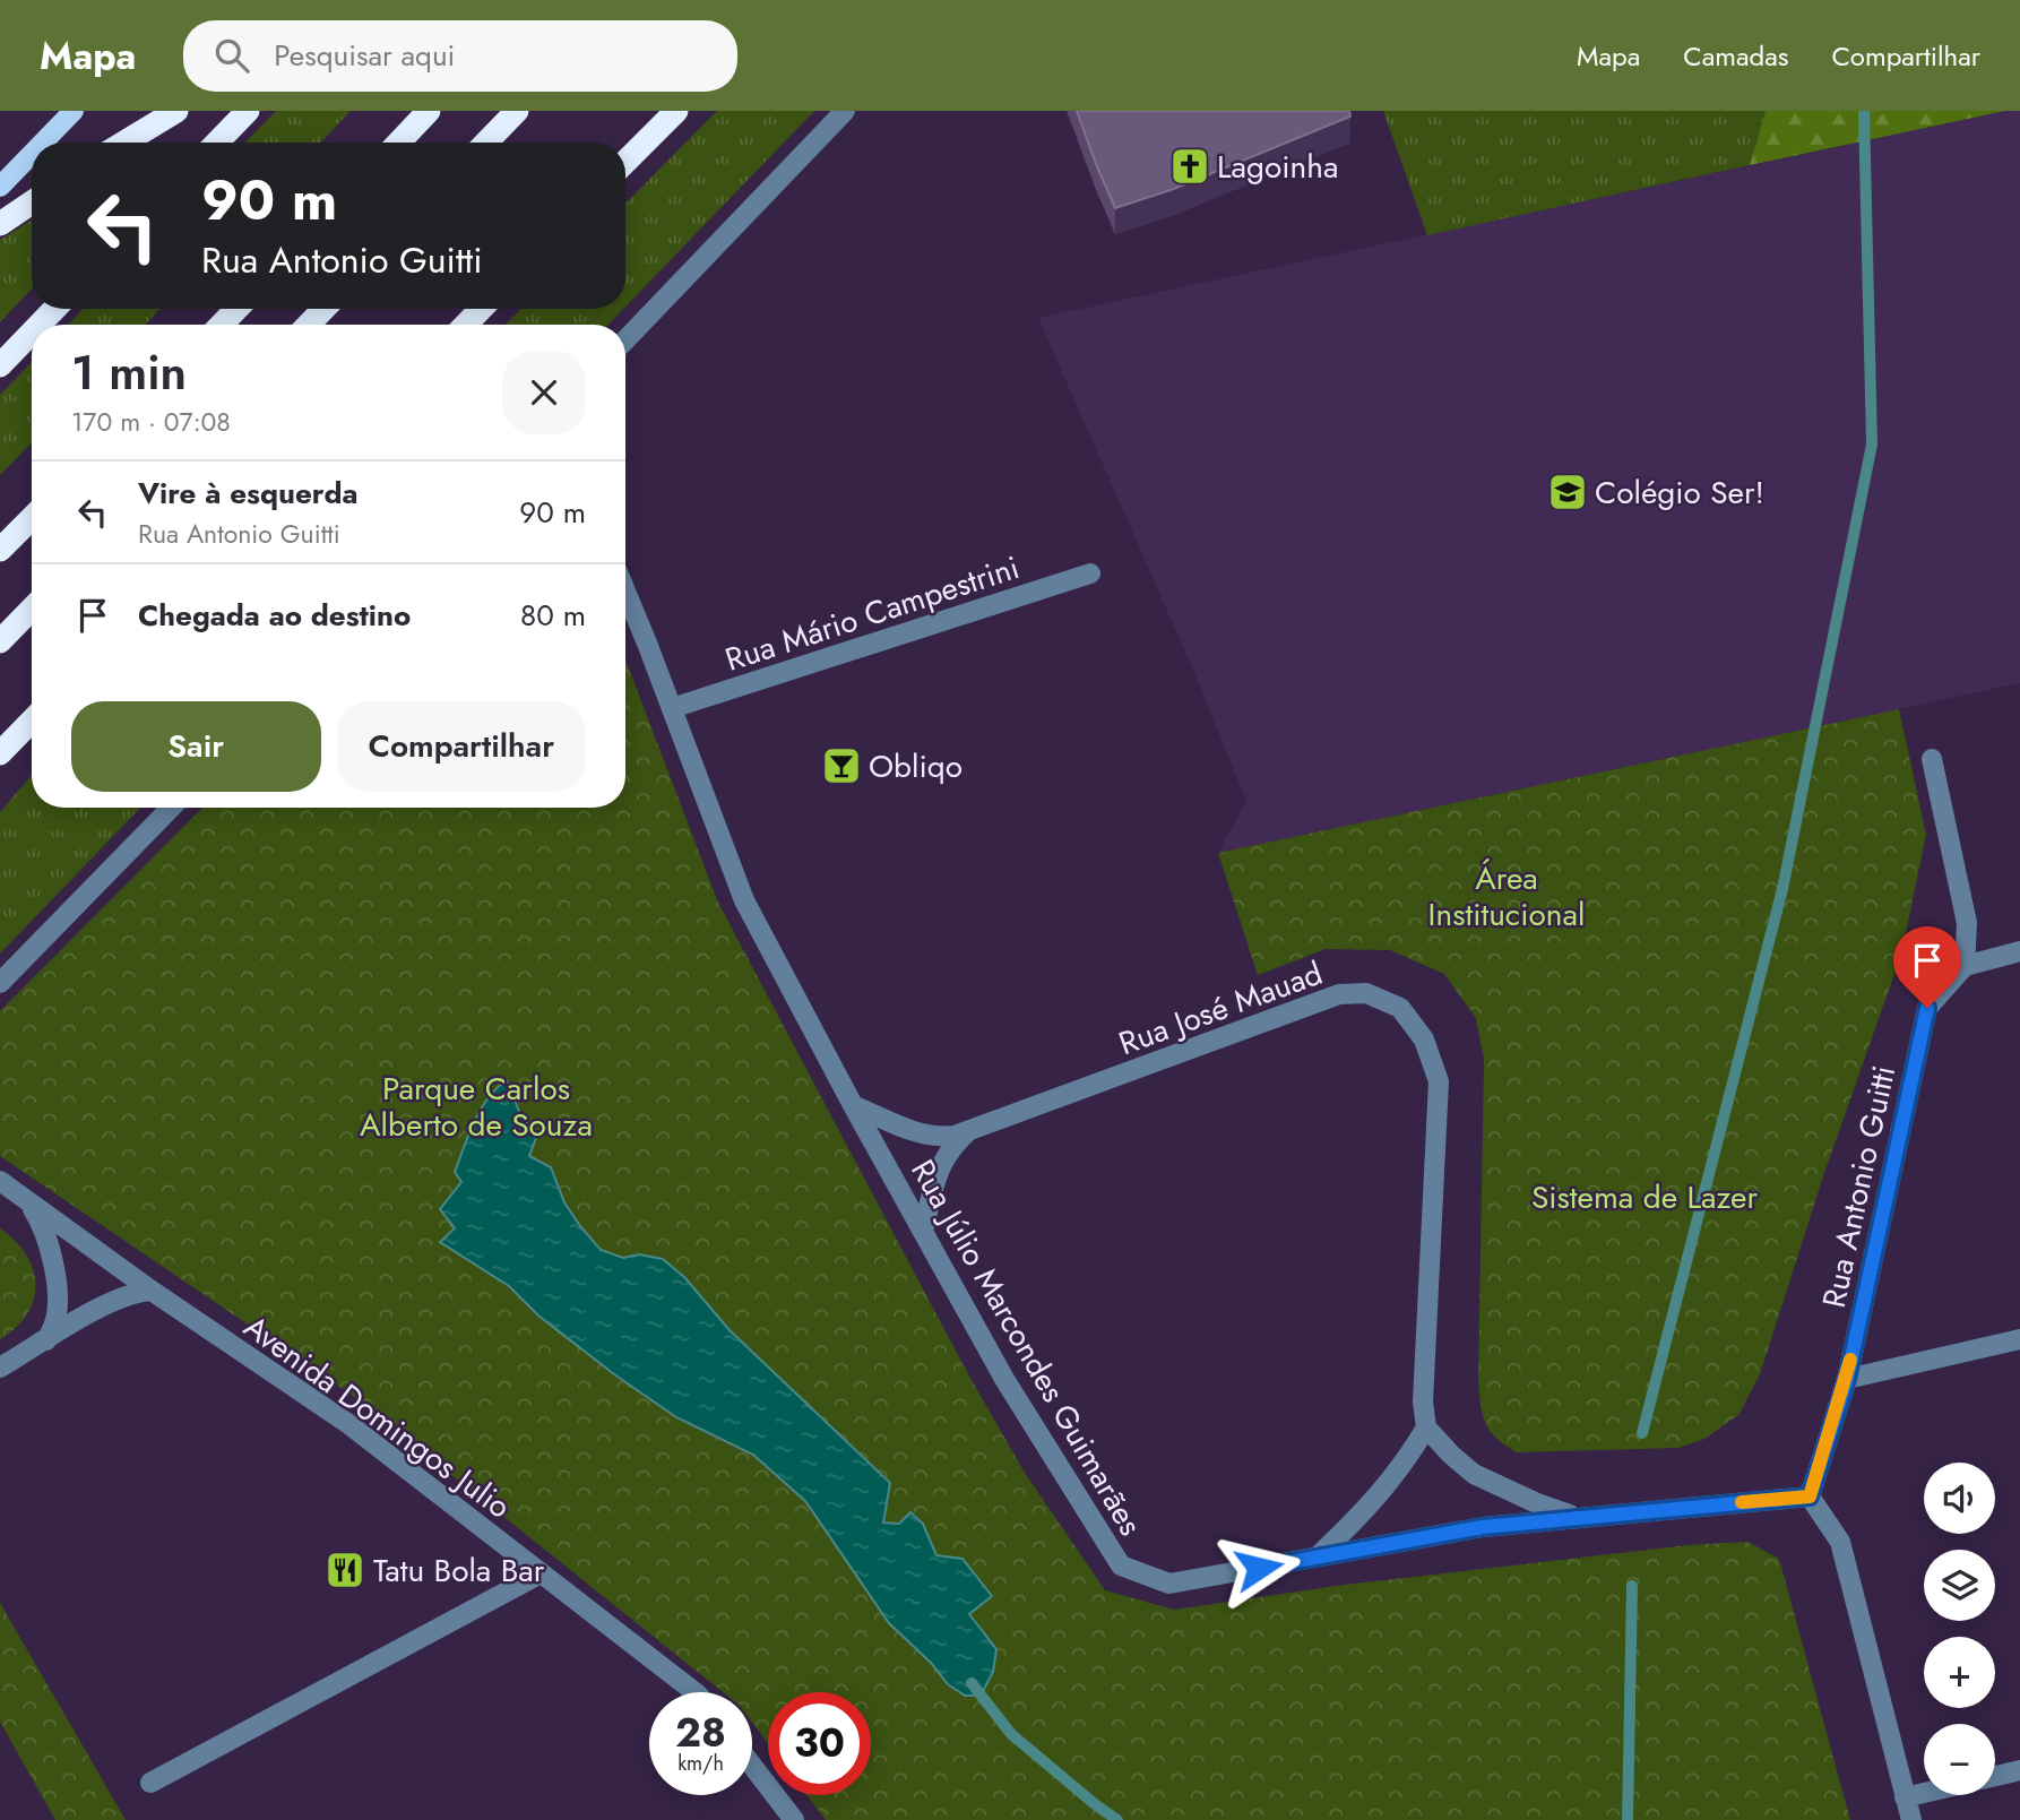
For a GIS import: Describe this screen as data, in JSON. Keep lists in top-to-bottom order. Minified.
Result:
{"streets":{"street":["Rua Mário Campestrini","Rua José Mauad","Rua Antonio Guitti","Rua Júlio Marcondes Guimarães","Avenida Domingos Julio"]},"crossings":[["Rua Mário Campestrini","Rua Júlio Marcondes Guimarães"],["Rua José Mauad","Rua Júlio Marcondes Guimarães"],["Rua Antonio Guitti","Rua Júlio Marcondes Guimarães"]],"parks":["Área Institucional","Parque Carlos Alberto de Souza","Sistema de Lazer"],"places":{"church":["Lagoinha"],"school or university":["Colégio Ser!"],"bar":["Obliqo"],"restaurant":["Tatu Bola Bar"]},"page":{"header":"Mapa","search":"Pesquisar aqui","nav":["Mapa","Camadas","Compartilhar"],"turn":["90 m","Rua Antonio Guitti"],"heading":["1 min","170 m · 07:08"],"list":[{"name":"Vire à esquerda","note":"Rua Antonio Guitti","value":"90 m"},{"name":"Chegada ao destino","value":"80 m"}],"buttons":["Sair","Compartilhar"],"map_buttons":["+","−"],"speed":"28 km/h","limit":"30"}}
